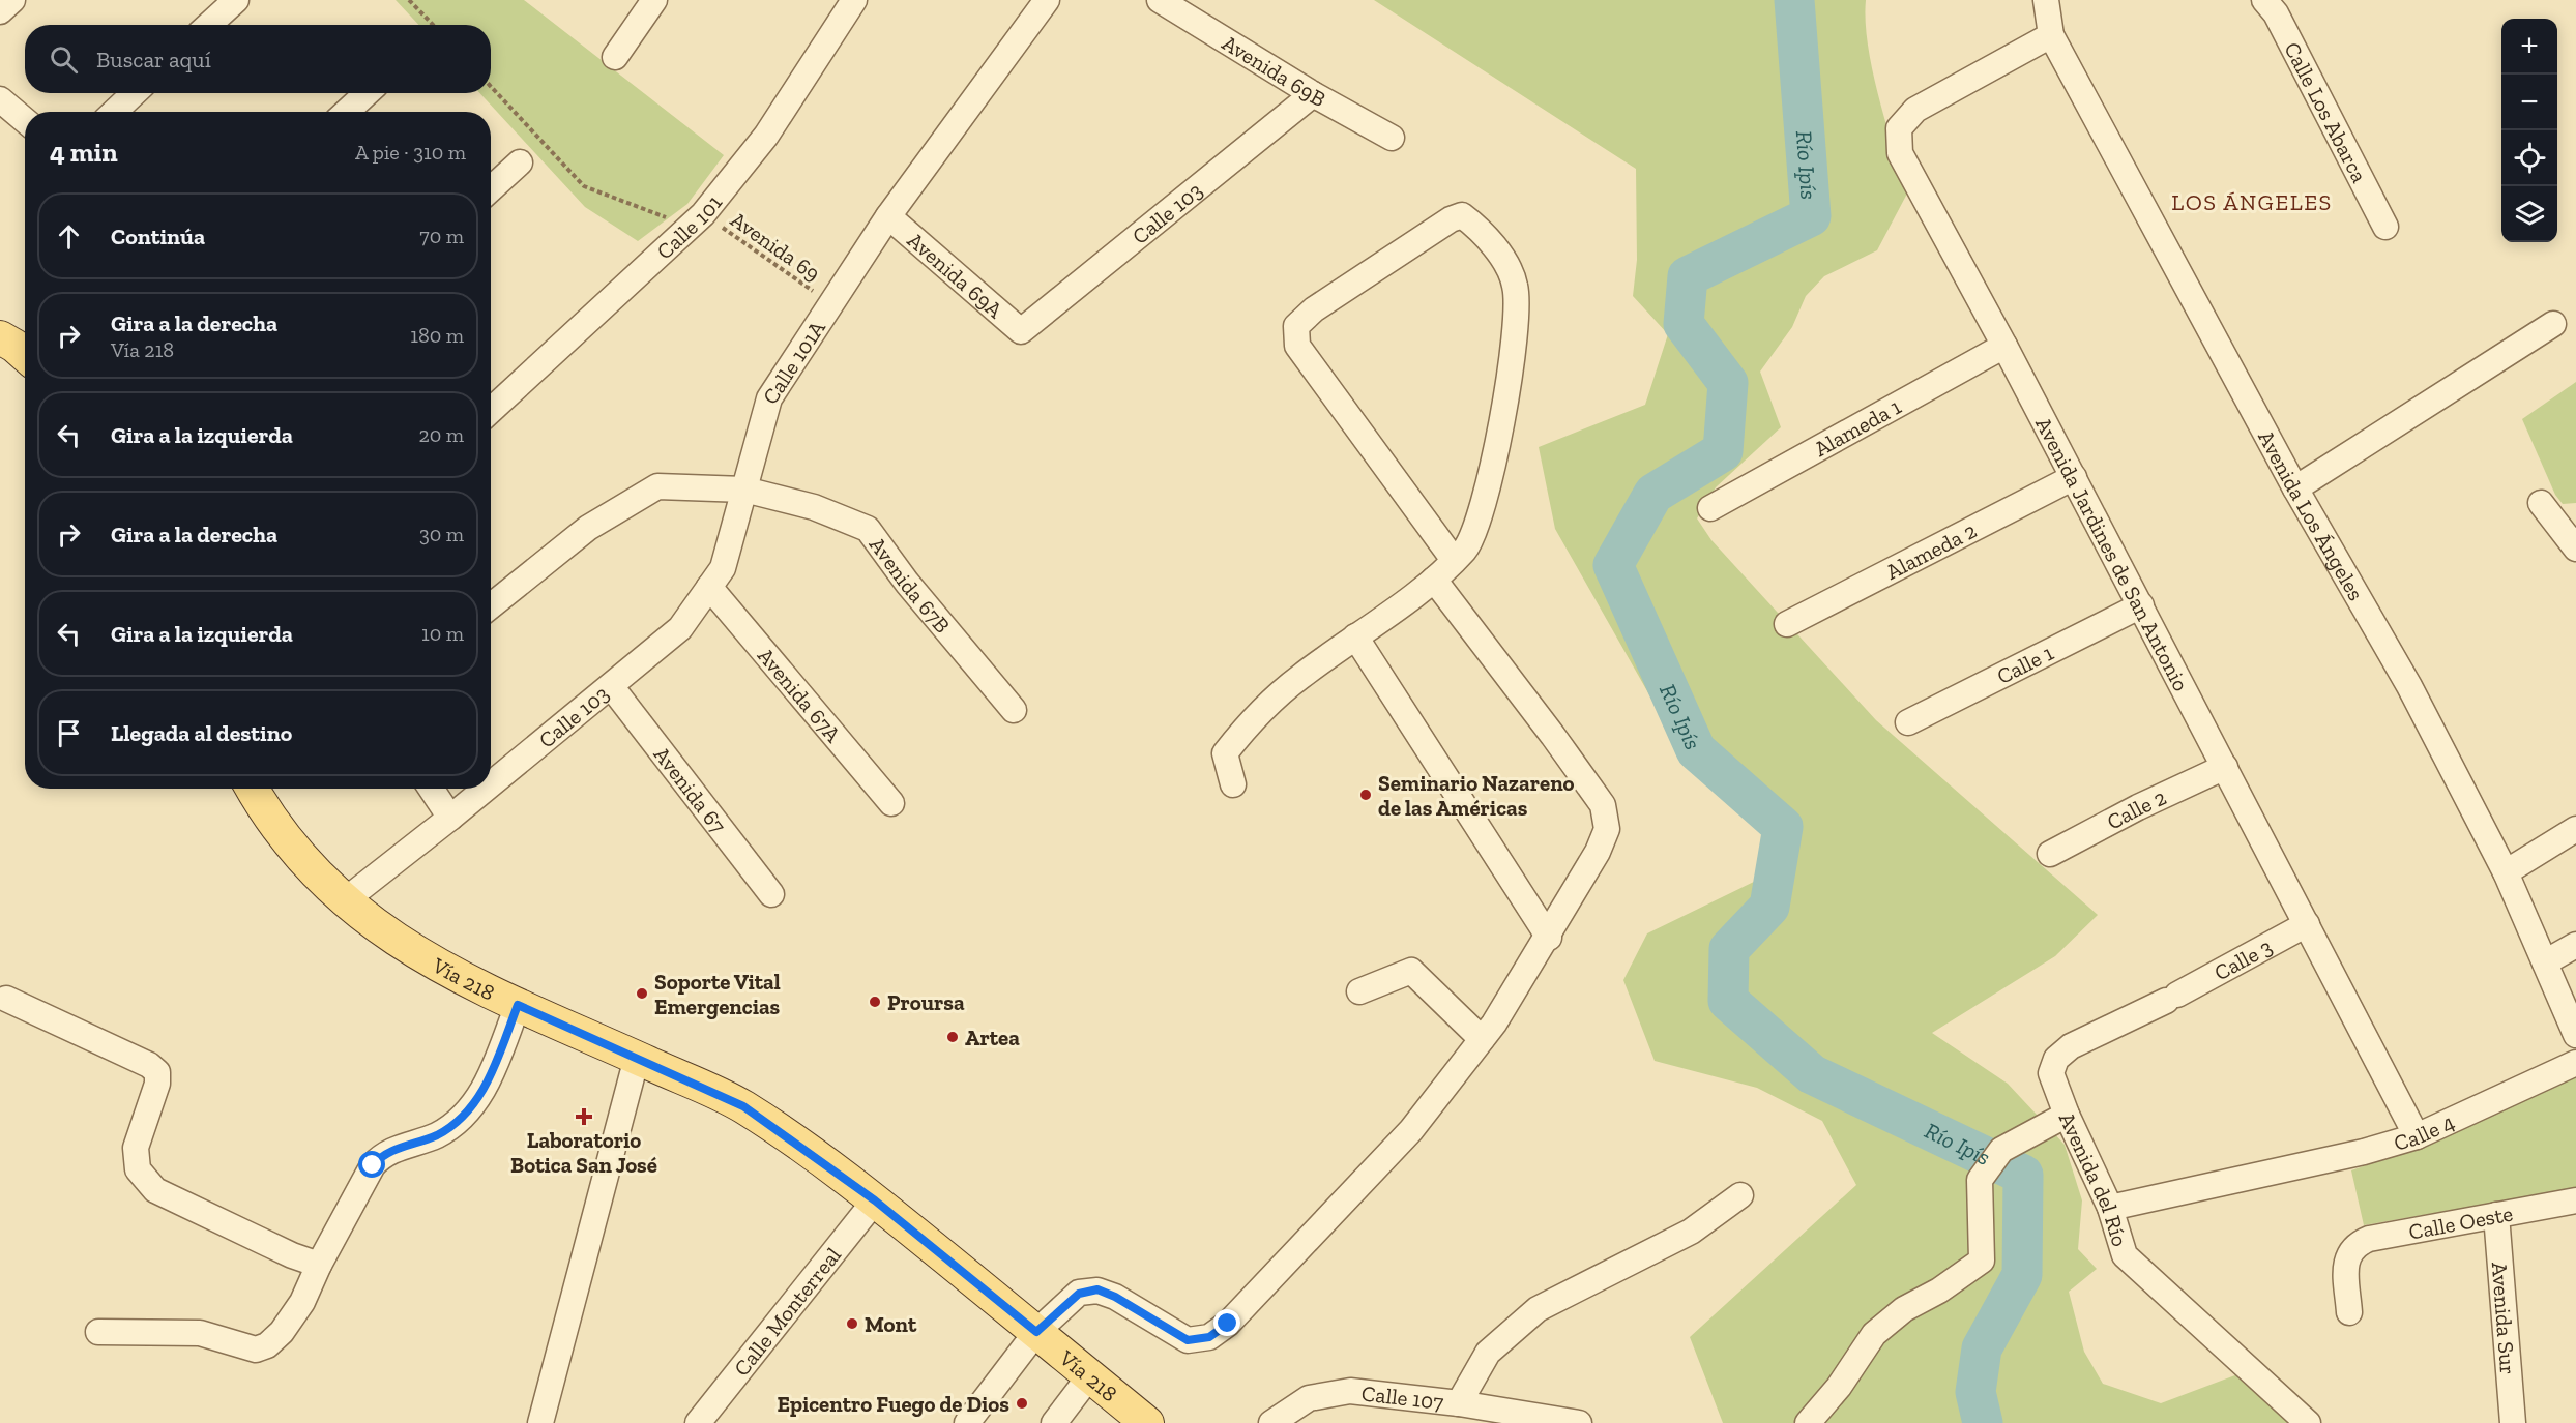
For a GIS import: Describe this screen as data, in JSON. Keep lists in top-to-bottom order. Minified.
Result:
{"streets":{"main road":["Vía 218"],"street":["Avenida 69B","Calle Los Abarca","Calle 103","Calle 101","Avenida 69A","Calle 101A","Alameda 1","Avenida Los Ángeles","Alameda 2","Avenida Jardines de San Antonio","Avenida 67B","Calle 1","Avenida 67A","Avenida 67","Calle 2","Calle 3","Calle 4","Avenida del Río","Calle Oeste","Calle Monterreal","Avenida Sur","Calle 107"],"path":["Avenida 69"]},"crossings":[["Avenida 69B","Calle 103"],["Calle 103","Avenida 69A"],["Calle 103","Calle 101A"],["Calle 103","Avenida 67B"],["Calle 103","Avenida 67A"],["Calle 103","Avenida 67"],["Calle 103","Vía 218"],["Calle 101","Avenida 69"],["Avenida 69","Calle 101A"],["Avenida 69A","Calle 101A"],["Calle 101A","Avenida 67B"],["Alameda 1","Avenida Jardines de San Antonio"],["Avenida Los Ángeles","Avenida Jardines de San Antonio"],["Alameda 2","Avenida Jardines de San Antonio"],["Avenida Jardines de San Antonio","Calle 1"],["Avenida Jardines de San Antonio","Calle 2"],["Avenida Jardines de San Antonio","Calle 3"],["Avenida Jardines de San Antonio","Calle 4"],["Calle 3","Avenida del Río"],["Vía 218","Calle Monterreal"],["Calle 4","Avenida del Río"],["Calle Oeste","Avenida Sur"]],"districts":["LOS ÁNGELES"],"water":["Río Ipís"],"places":{"other":["Seminario Nazareno de las Américas","Soporte Vital Emergencias","Proursa","Artea","Mont","Epicentro Fuego de Dios"],"health":["Laboratorio Botica San José"]},"page":{"map_buttons":["+","−"],"search":"Buscar aquí","heading":["4 min","A pie · 310 m"],"list":[["Continúa","70 m"],["Gira a la derecha","Vía 218","180 m"],["Gira a la izquierda","20 m"],["Gira a la derecha","30 m"],["Gira a la izquierda","10 m"],"Llegada al destino"]}}
